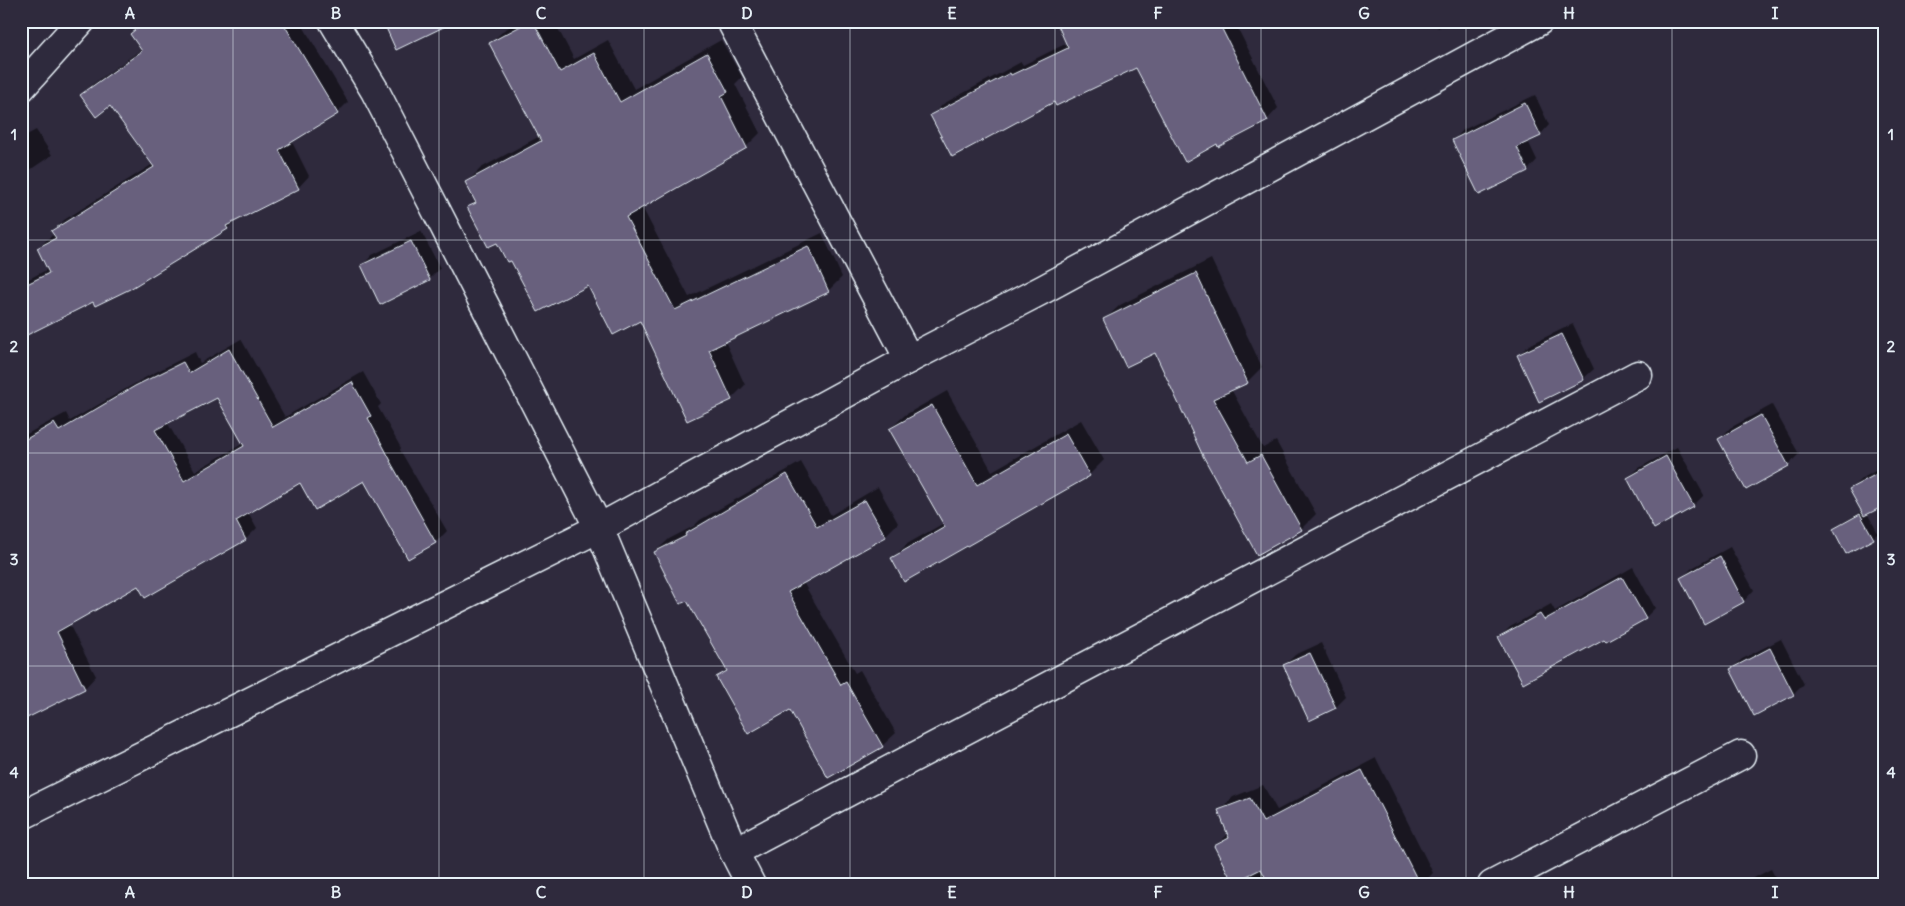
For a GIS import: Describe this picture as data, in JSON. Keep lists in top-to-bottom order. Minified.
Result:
{"grid":{"columns":["A","B","C","D","E","F","G","H","I"],"rows":["1","2","3","4"]}}
